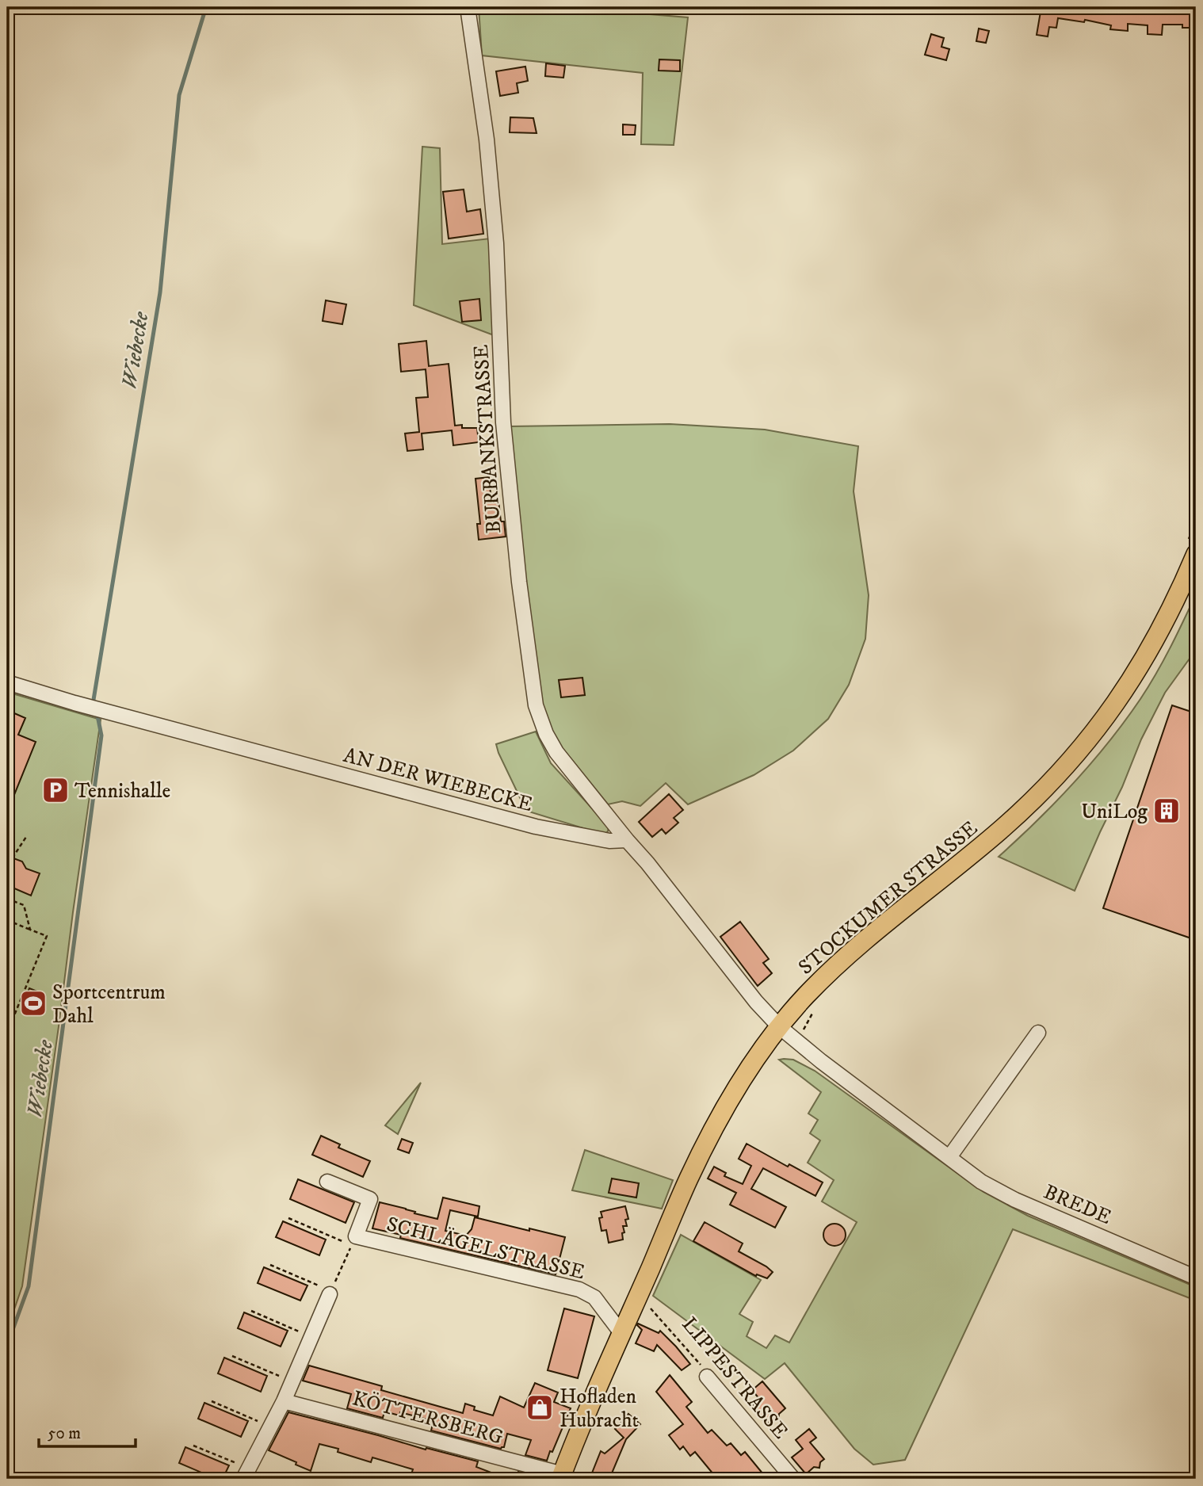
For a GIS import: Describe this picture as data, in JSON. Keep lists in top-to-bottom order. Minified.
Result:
{"streets":{"main road":["STOCKUMER STRASSE"],"street":["BURBANKSTRASSE","AN DER WIEBECKE","BREDE","SCHLÄGELSTRASSE","LIPPESTRASSE","KÖTTERSBERG"]},"crossings":[["BURBANKSTRASSE","AN DER WIEBECKE"],["STOCKUMER STRASSE","BREDE"],["STOCKUMER STRASSE","SCHLÄGELSTRASSE"],["STOCKUMER STRASSE","KÖTTERSBERG"]],"water":["Wiebecke"],"places":{"parking":["Tennishalle"],"building":["UniLog"],"sports":["Sportcentrum Dahl"],"shop":["Hofladen Hubracht"]},"scale_bar":"50 m"}
